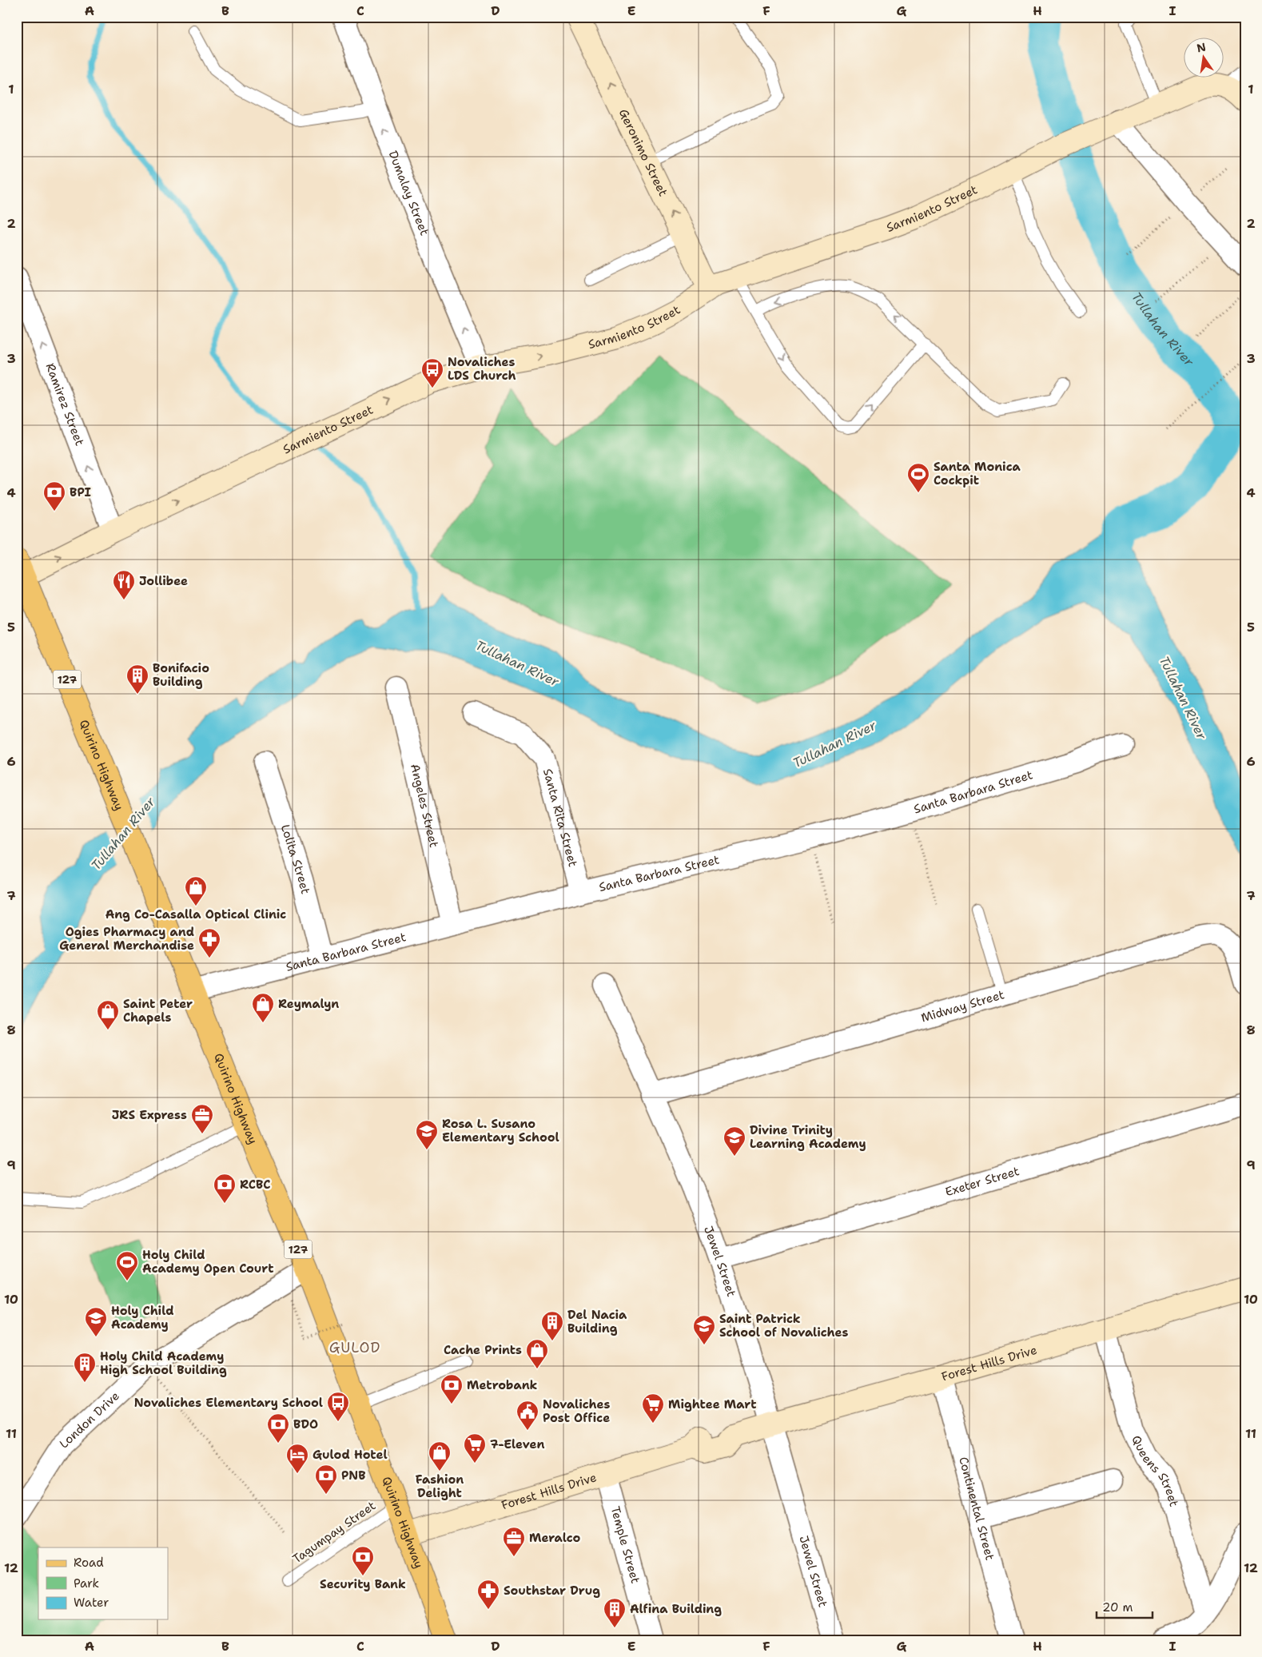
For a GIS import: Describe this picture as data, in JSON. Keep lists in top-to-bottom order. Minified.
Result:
{"streets":{"main road":["127","Quirino Highway"],"street":["Geronimo Street","Dumalay Street","Sarmiento Street","Ramirez Street","Santa Barbara Street","Angeles Street","Santa Rita Street","Lolita Street","Midway Street","Exeter Street","Jewel Street","Forest Hills Drive","London Drive","Queens Street","Continental Street","Temple Street"],"lane":["Tagumpay Street"]},"crossings":[["Geronimo Street","Sarmiento Street"],["Dumalay Street","Sarmiento Street"],["Sarmiento Street","Ramirez Street"],["Sarmiento Street","Quirino Highway"],["Quirino Highway","Santa Barbara Street"],["Quirino Highway","Forest Hills Drive"],["Quirino Highway","London Drive"],["Quirino Highway","Tagumpay Street"],["Santa Barbara Street","Angeles Street"],["Santa Barbara Street","Santa Rita Street"],["Santa Barbara Street","Lolita Street"],["Midway Street","Jewel Street"],["Exeter Street","Jewel Street"],["Jewel Street","Forest Hills Drive"],["Forest Hills Drive","Queens Street"],["Forest Hills Drive","Continental Street"],["Forest Hills Drive","Temple Street"]],"one_way":["Geronimo Street","Dumalay Street","Sarmiento Street","Ramirez Street"],"districts":["GULOD"],"water":["Tullahan River"],"places":{"bus stop":["Novaliches LDS Church","Novaliches Elementary School"],"sports":["Santa Monica Cockpit","Holy Child Academy Open Court"],"bank":["BPI","RCBC","Metrobank","BDO","PNB","Security Bank"],"restaurant":["Jollibee"],"building":["Bonifacio Building","Del Nacia Building","Holy Child Academy High School Building","Alfina Building"],"shop":["Ang Co-Casalla Optical Clinic","Reymalyn","Saint Peter Chapels","Cache Prints","Fashion Delight"],"pharmacy":["Ogies Pharmacy and General Merchandise","Southstar Drug"],"office":["JRS Express","Meralco"],"school or university":["Rosa L. Susano Elementary School","Divine Trinity Learning Academy","Holy Child Academy","Saint Patrick School of Novaliches"],"supermarket":["Mightee Mart","7-Eleven"],"public building":["Novaliches Post Office"],"hotel":["Gulod Hotel"]},"legend":["Road","Park","Water"],"scale_bar":"20 m","north":"top","grid":{"columns":["A","B","C","D","E","F","G","H","I"],"rows":["1","2","3","4","5","6","7","8","9","10","11","12"]}}
